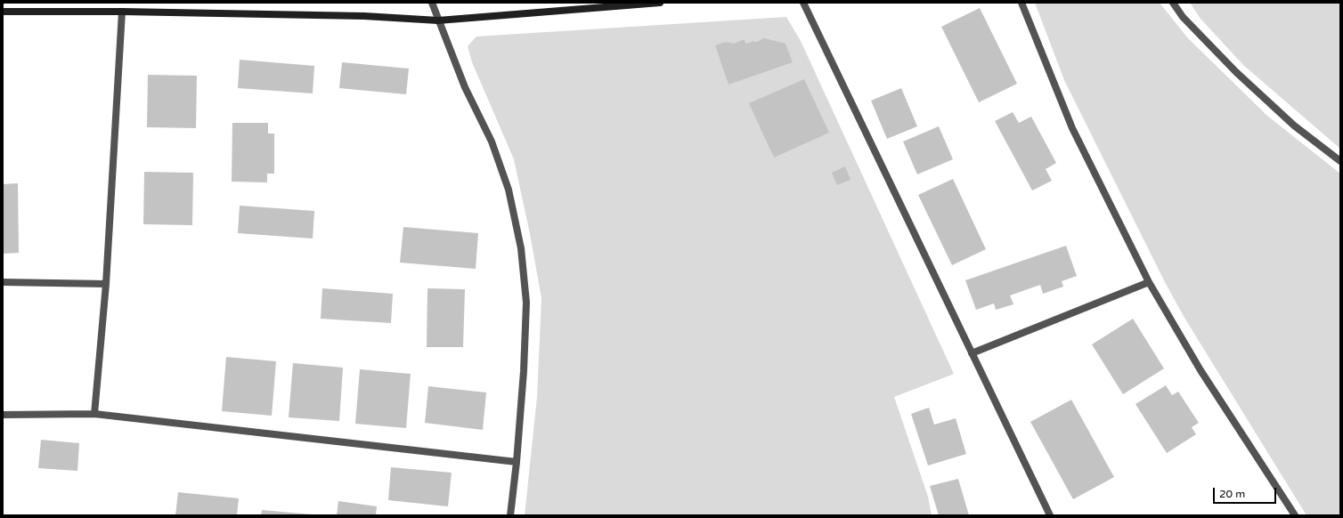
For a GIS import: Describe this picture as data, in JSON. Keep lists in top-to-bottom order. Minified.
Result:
{"scale_bar":"20 m"}
